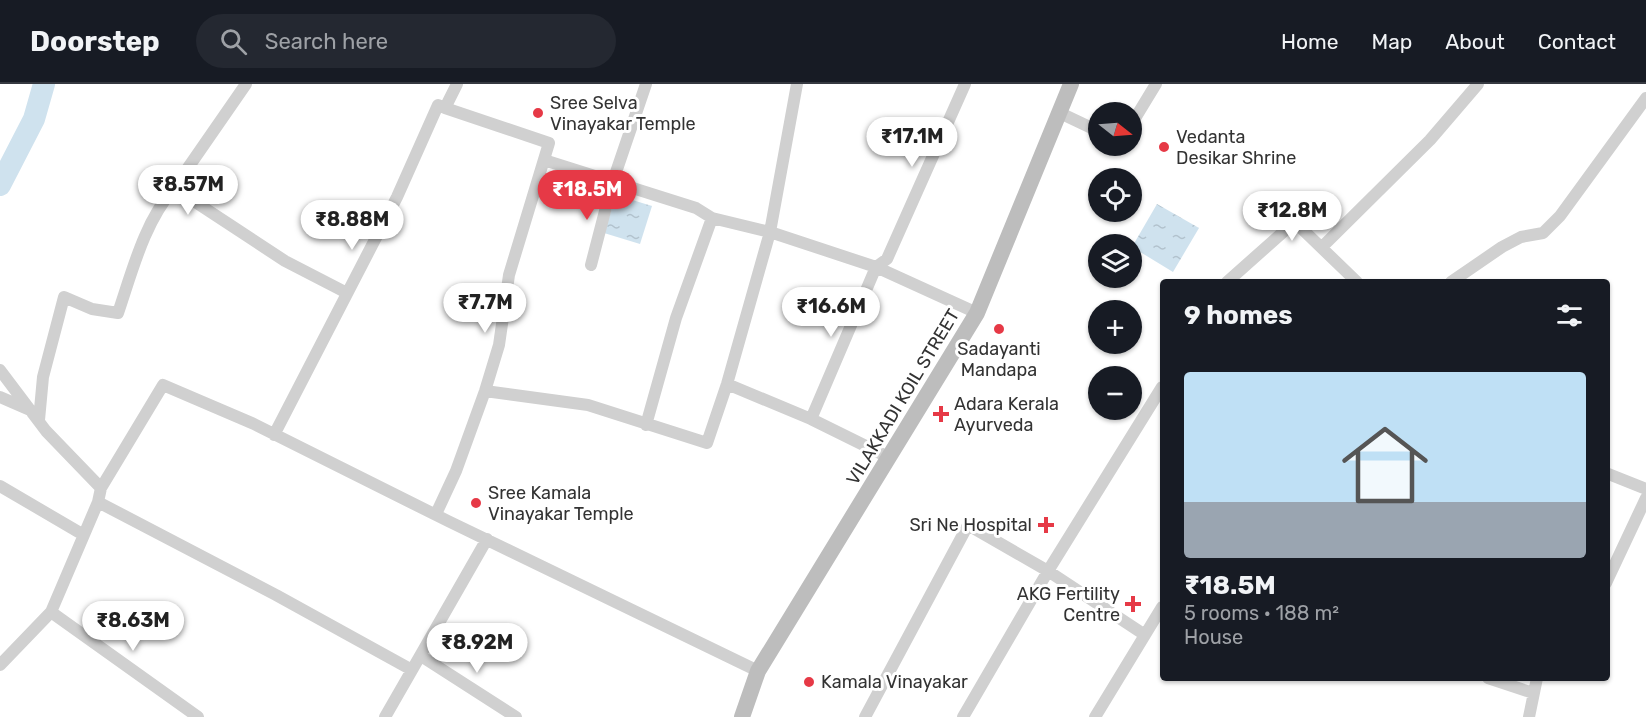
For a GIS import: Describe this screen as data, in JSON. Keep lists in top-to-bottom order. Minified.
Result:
{"streets":{"street":["VILAKKADI KOIL STREET"]},"places":{"other":["Sree Selva Vinayakar Temple","Vedanta Desikar Shrine","Sadayanti Mandapa","Sree Kamala Vinayakar Temple","Kamala Vinayakar"],"health":["Adara Kerala Ayurveda","Sri Ne Hospital","AKG Fertility Centre"]},"north":"right","page":{"header":"Doorstep","search":"Search here","nav":["Home","Map","About","Contact"],"map_buttons":["+","−"],"price":["₹17.1M","₹8.57M","₹18.5M","₹12.8M","₹8.88M","₹7.7M","₹16.6M","₹8.63M","₹8.92M"],"heading":"9 homes","list":[{"name":"₹18.5M","note":"5 rooms · 188 m² · House"}]}}
